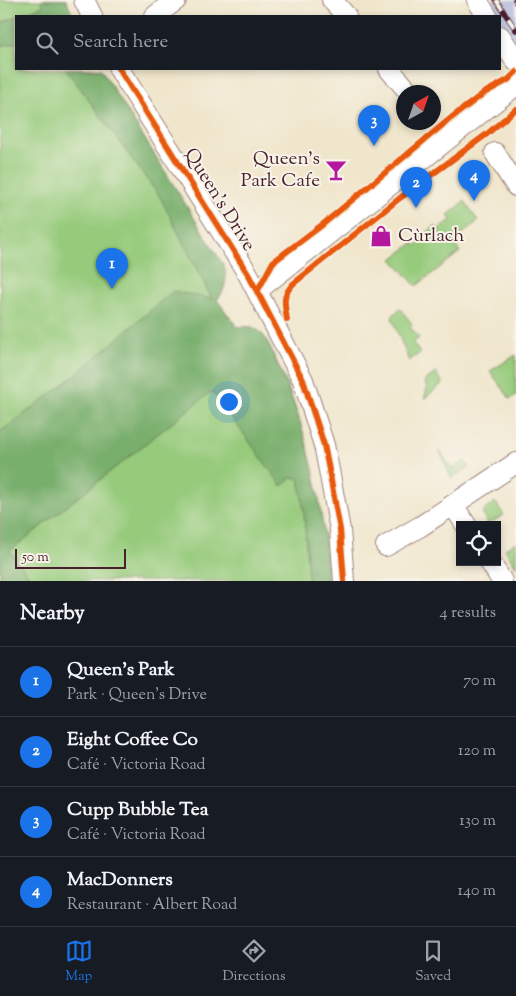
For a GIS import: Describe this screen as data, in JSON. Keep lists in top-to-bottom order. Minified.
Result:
{"streets":{"street":["Queen's Drive"]},"places":{"bar":["Queen's Park Cafe"],"shop":["Cùrlach"]},"scale_bar":"50 m","north":"top right","page":{"search":"Search here","pins":["3","4","2","1"],"scale":"50 m","heading":["Nearby","4 results"],"list":[{"mark":"1","name":"Queen's Park","note":"Park · Queen's Drive","value":"70 m"},{"mark":"2","name":"Eight Coffee Co","note":"Café · Victoria Road","value":"120 m"},{"mark":"3","name":"Cupp Bubble Tea","note":"Café · Victoria Road","value":"130 m"},{"mark":"4","name":"MacDonners","note":"Restaurant · Albert Road","value":"140 m"}],"nav":["Map","Directions","Saved"]}}
